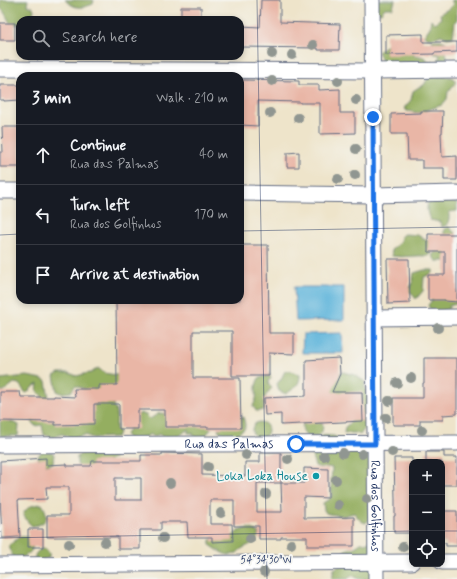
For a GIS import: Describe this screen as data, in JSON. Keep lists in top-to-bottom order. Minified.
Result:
{"streets":{"street":["Rua das Palmas","Rua dos Golfinhos"]},"crossings":[["Rua das Palmas","Rua dos Golfinhos"]],"places":["Loka Loka House"],"page":{"search":"Search here","heading":["3 min","Walk · 210 m"],"list":[["Continue","Rua das Palmas","40 m"],["Turn left","Rua dos Golfinhos","170 m"],"Arrive at destination"],"map_buttons":["+","−"]},"coordinates":["54°34'30\"W"]}
